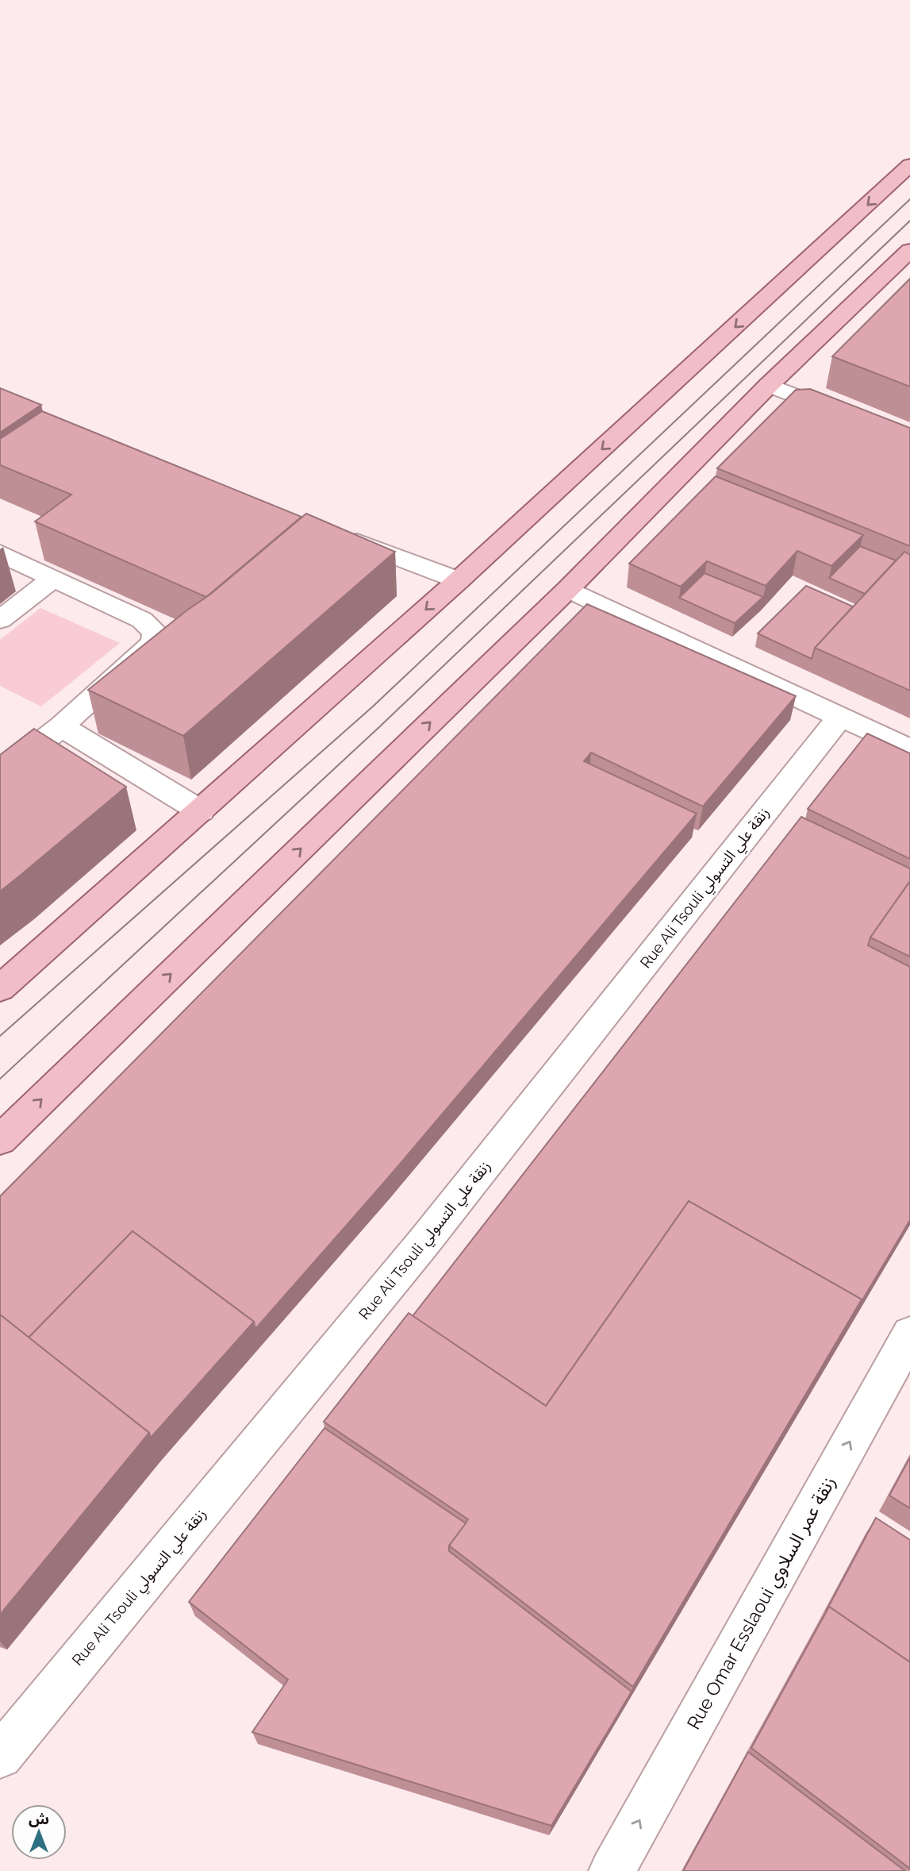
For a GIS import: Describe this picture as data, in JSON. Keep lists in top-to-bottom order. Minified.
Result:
{"streets":{"street":["Rue Ali Tsouli زنقة علي التسولي","Rue Omar Esslaoui زنقة عمر السلاوي"]},"one_way":["Rue Omar Esslaoui زنقة عمر السلاوي"],"north":"top"}
